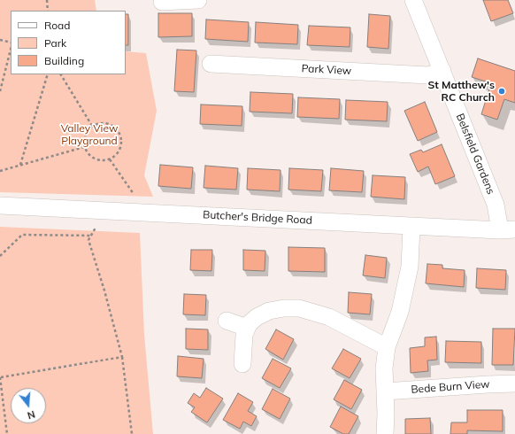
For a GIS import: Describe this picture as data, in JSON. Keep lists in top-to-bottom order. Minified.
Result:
{"streets":{"street":["Park View","Belsfield Gardens","Butcher's Bridge Road","Bede Burn View"]},"crossings":[["Park View","Belsfield Gardens"],["Belsfield Gardens","Butcher's Bridge Road"]],"parks":["Valley View Playground"],"places":["St Matthew's RC Church"],"legend":["Road","Park","Building"],"north":"bottom"}
